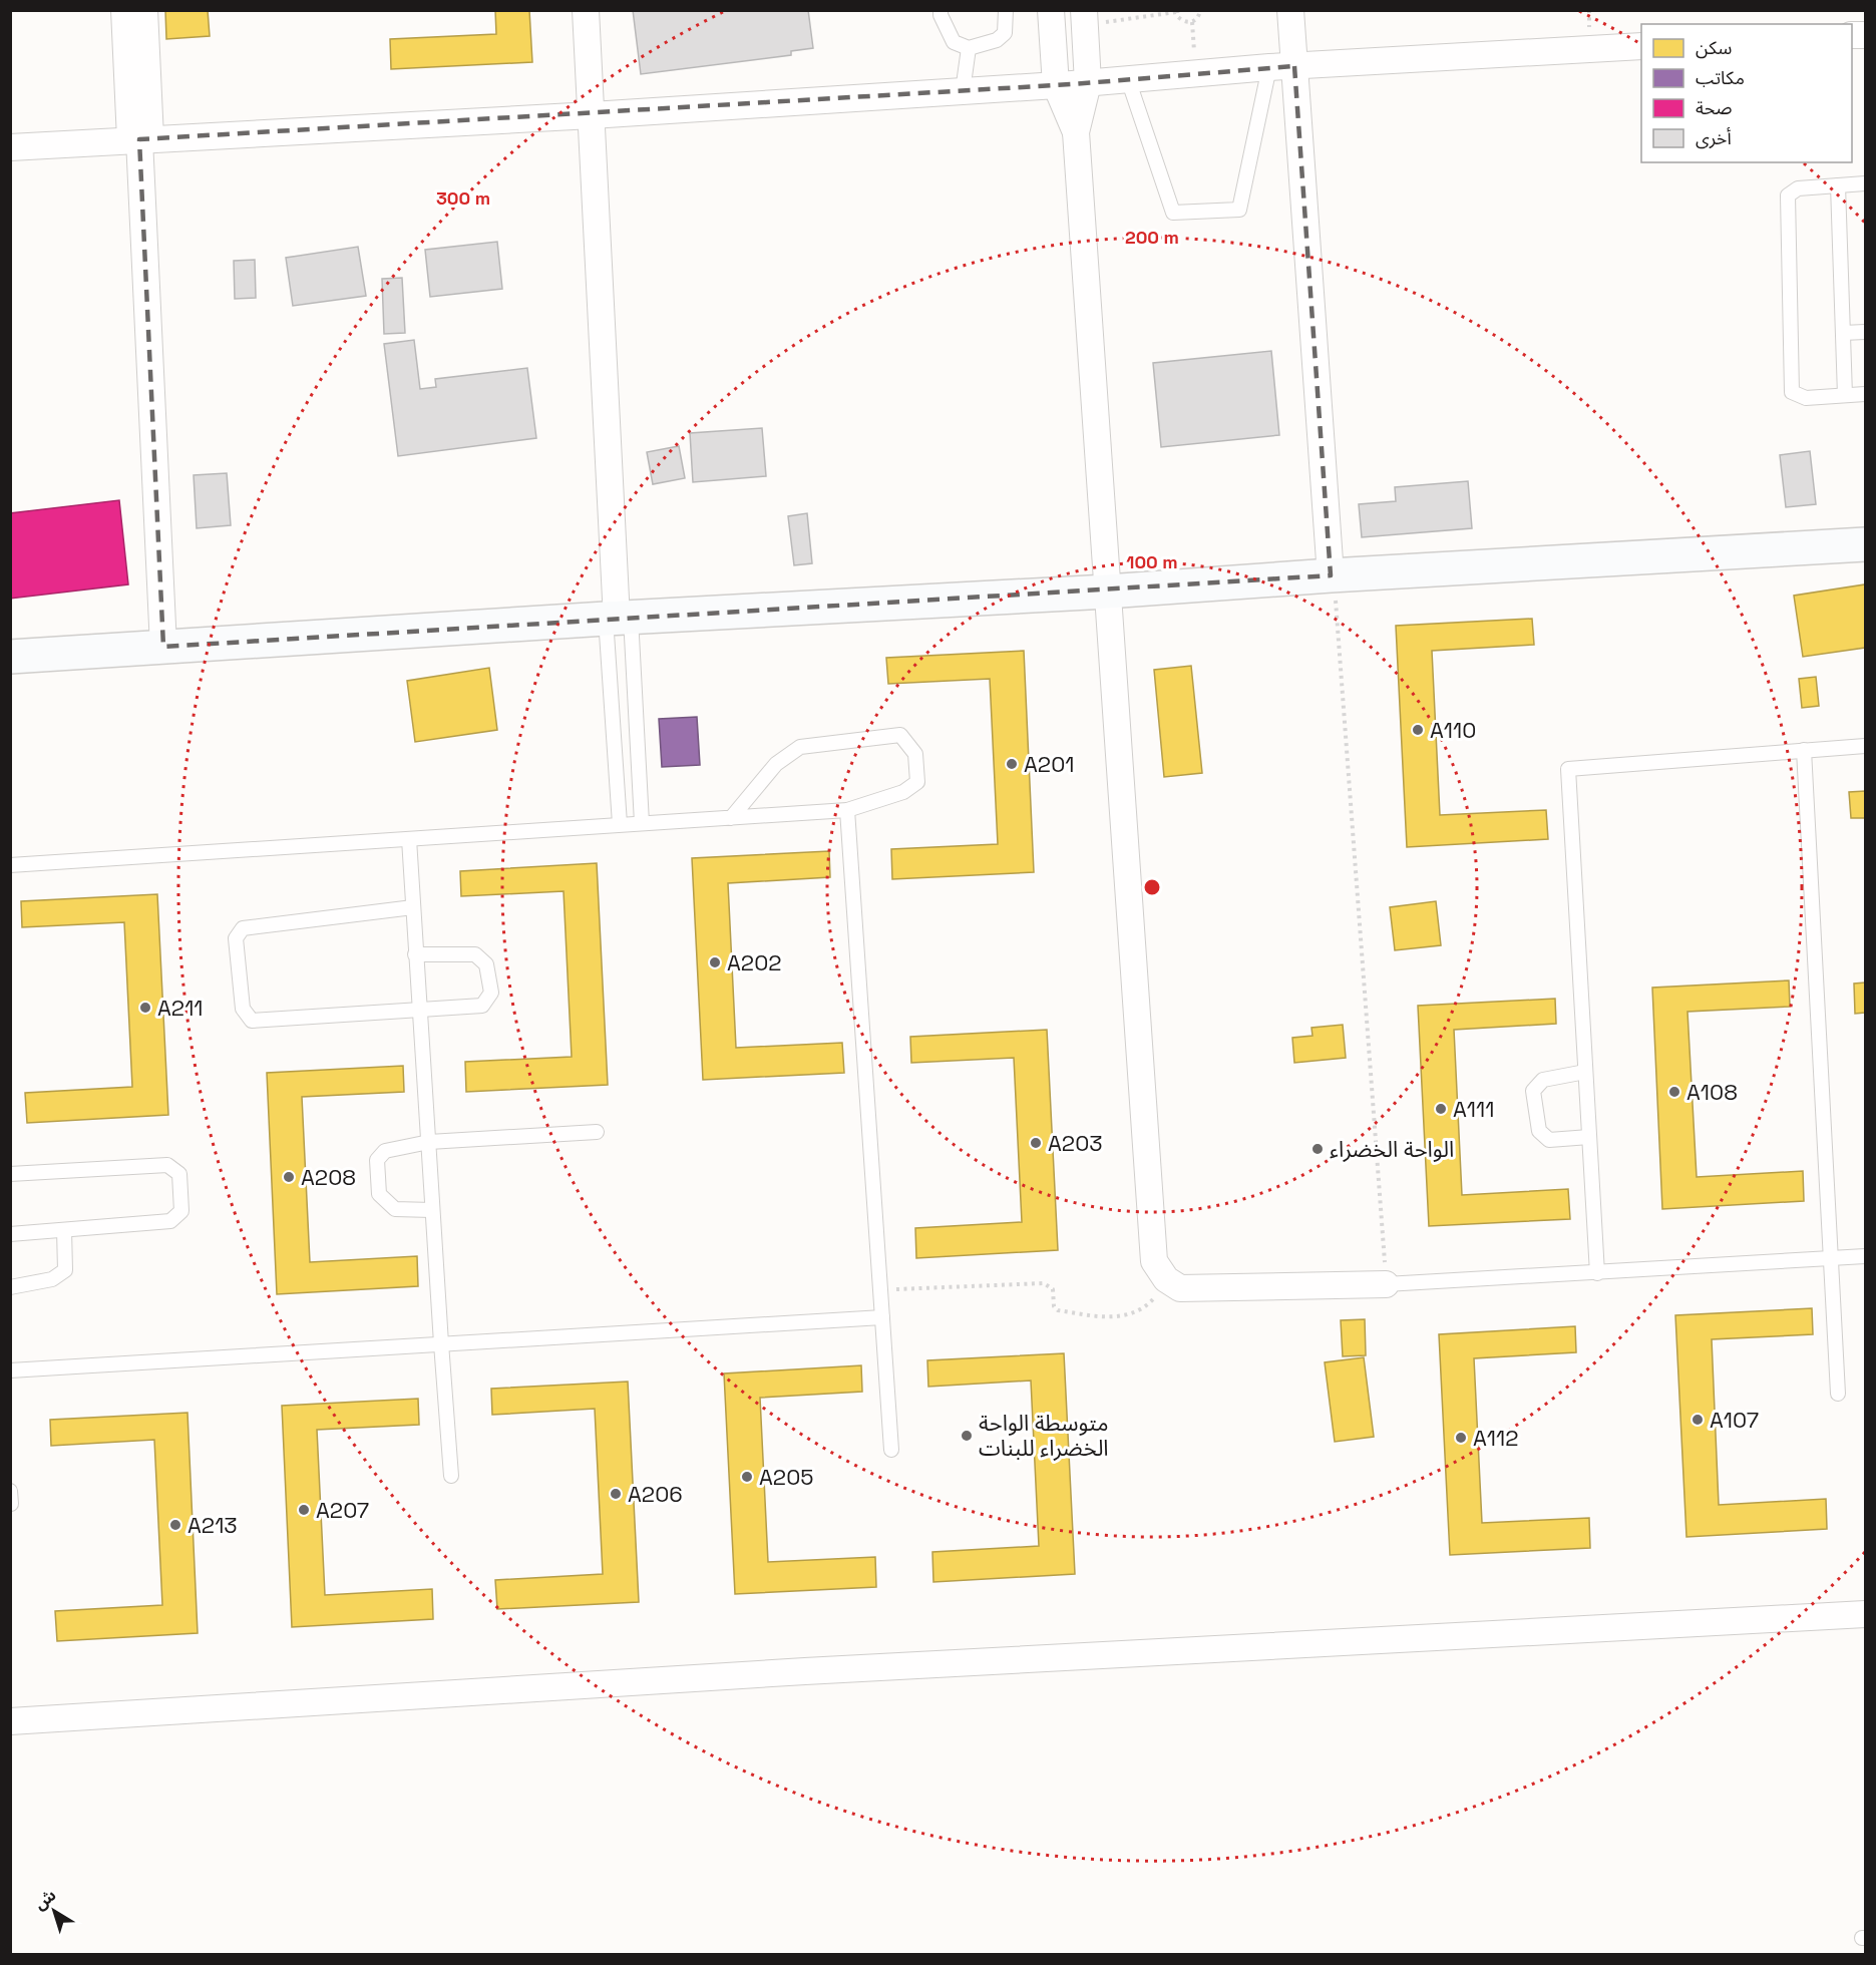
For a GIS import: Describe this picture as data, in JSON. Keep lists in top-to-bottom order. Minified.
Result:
{"places":["A110","A201","A202","A211","A108","A111","A203","الواحة الخضراء","A208","A107","متوسطة الواحة الخضراء للبنات","A112","A205","A206","A207","A213"],"legend":["سكن","مكاتب","صحة","أخرى"],"north":"top left","rings":["300 m","200 m","100 m"]}
